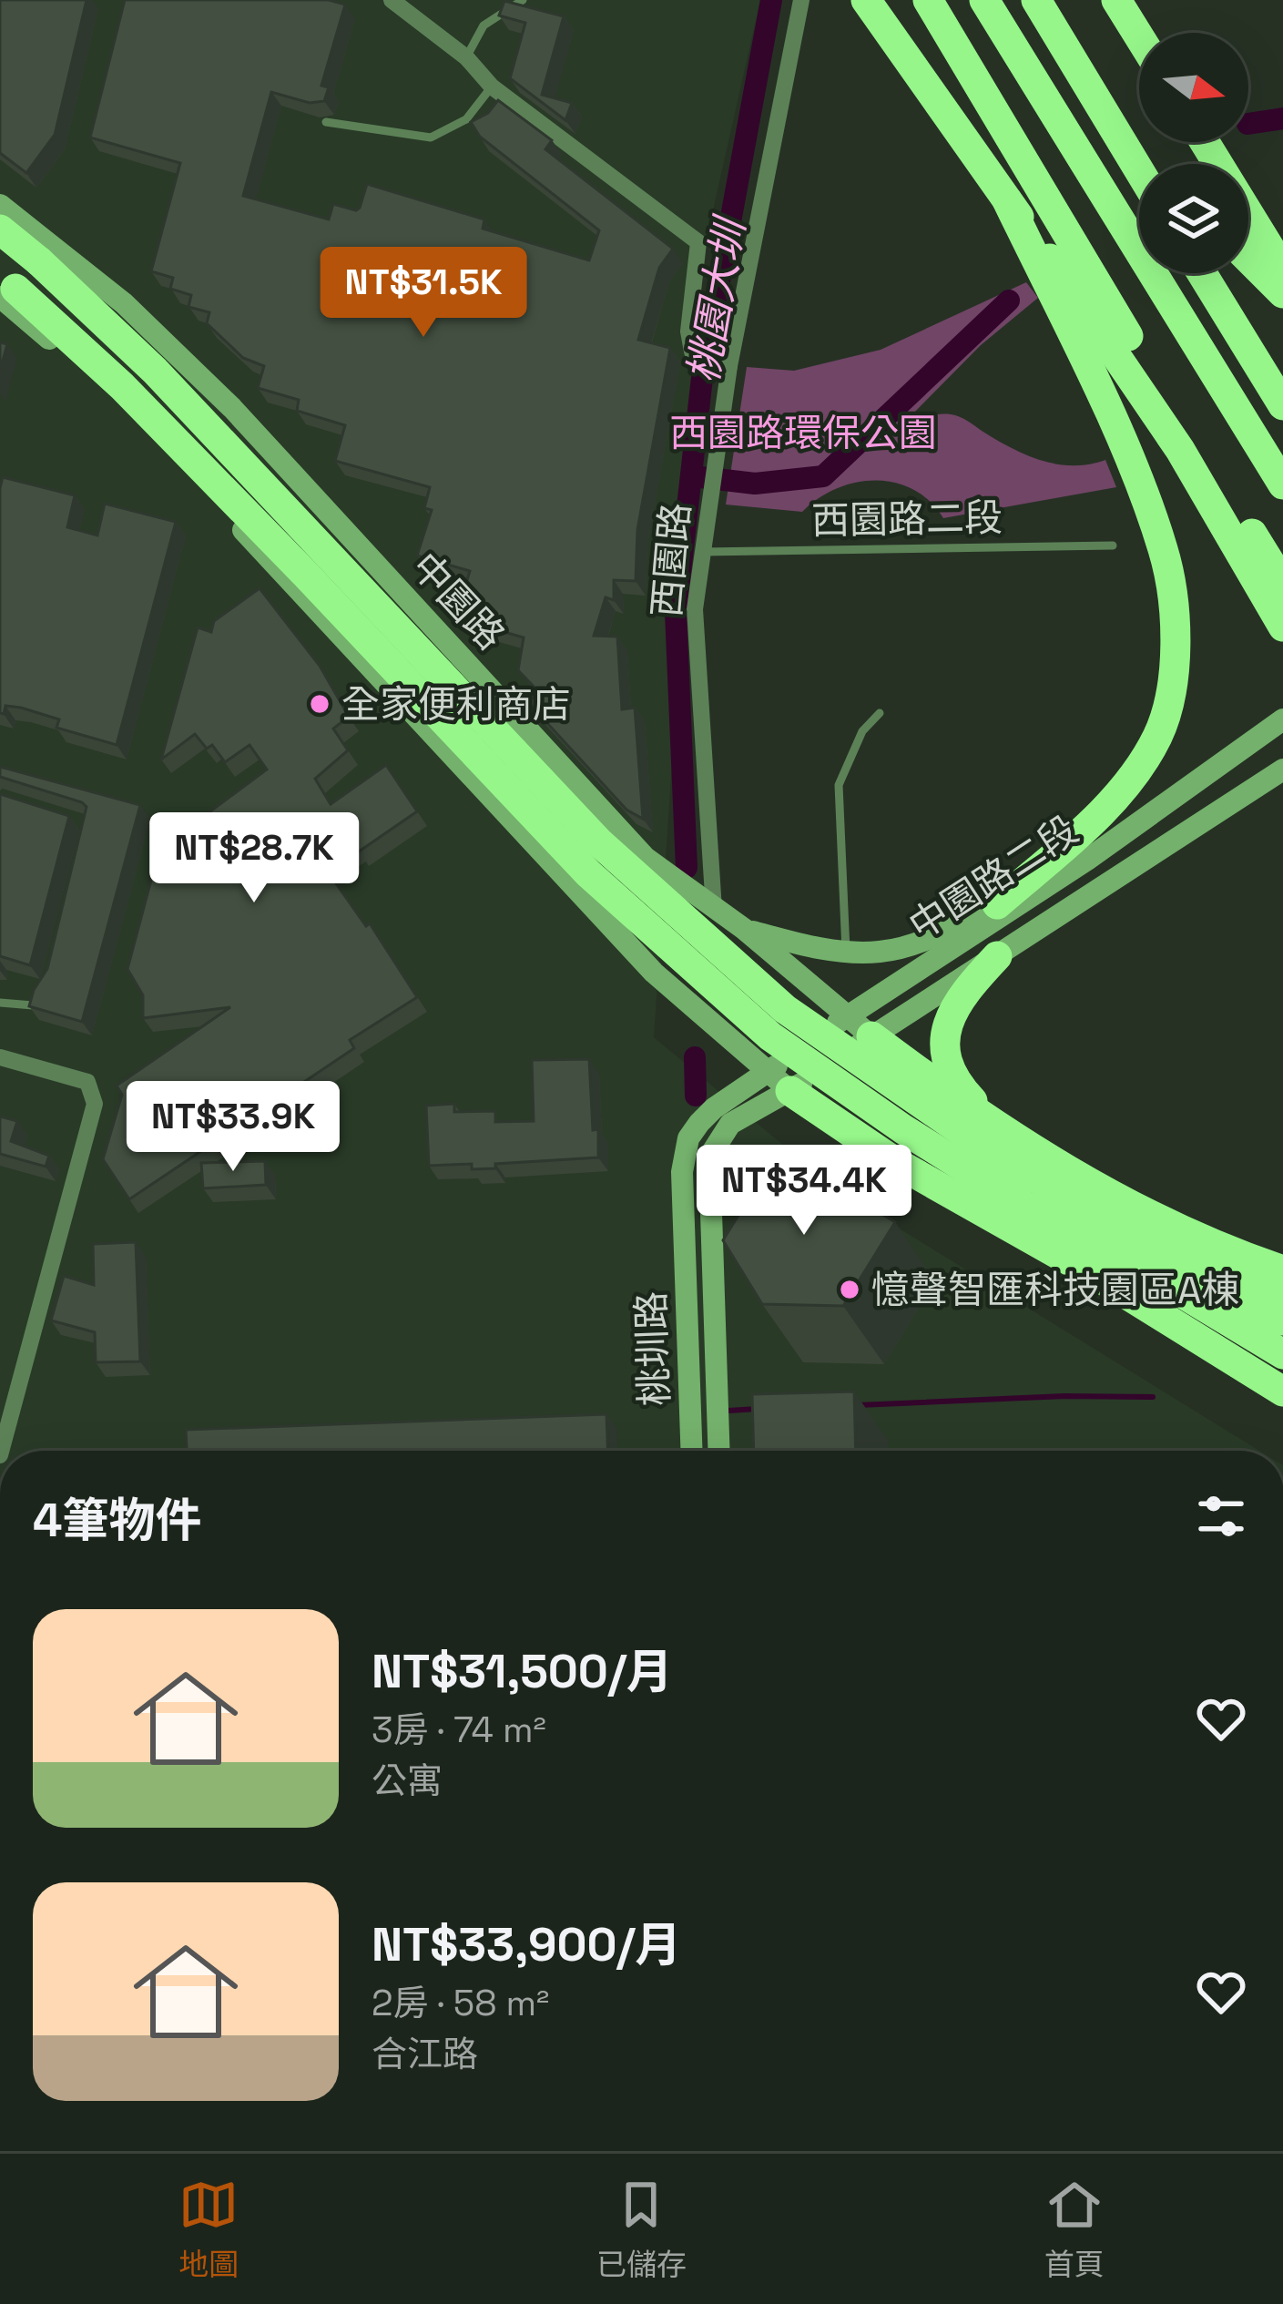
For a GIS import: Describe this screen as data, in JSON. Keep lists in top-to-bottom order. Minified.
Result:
{"streets":{"main road":["中園路","中園路二段","桃圳路"],"street":["西園路"],"lane":["西園路二段"]},"crossings":[["西園路二段","西園路"],["西園路","中園路"],["中園路","中園路二段"],["中園路二段","桃圳路"]],"water":["桃園大圳"],"parks":["西園路環保公園"],"places":["全家便利商店","憶聲智匯科技園區A棟"],"north":"right","page":{"price":["NT$31.5K","NT$28.7K","NT$33.9K","NT$34.4K"],"heading":"4筆物件","list":[{"name":"NT$31,500/月","note":"3房 · 74 m² · 公寓"},{"name":"NT$33,900/月","note":"2房 · 58 m² · 合江路"}],"tabs":["地圖","已儲存","首頁"]}}
